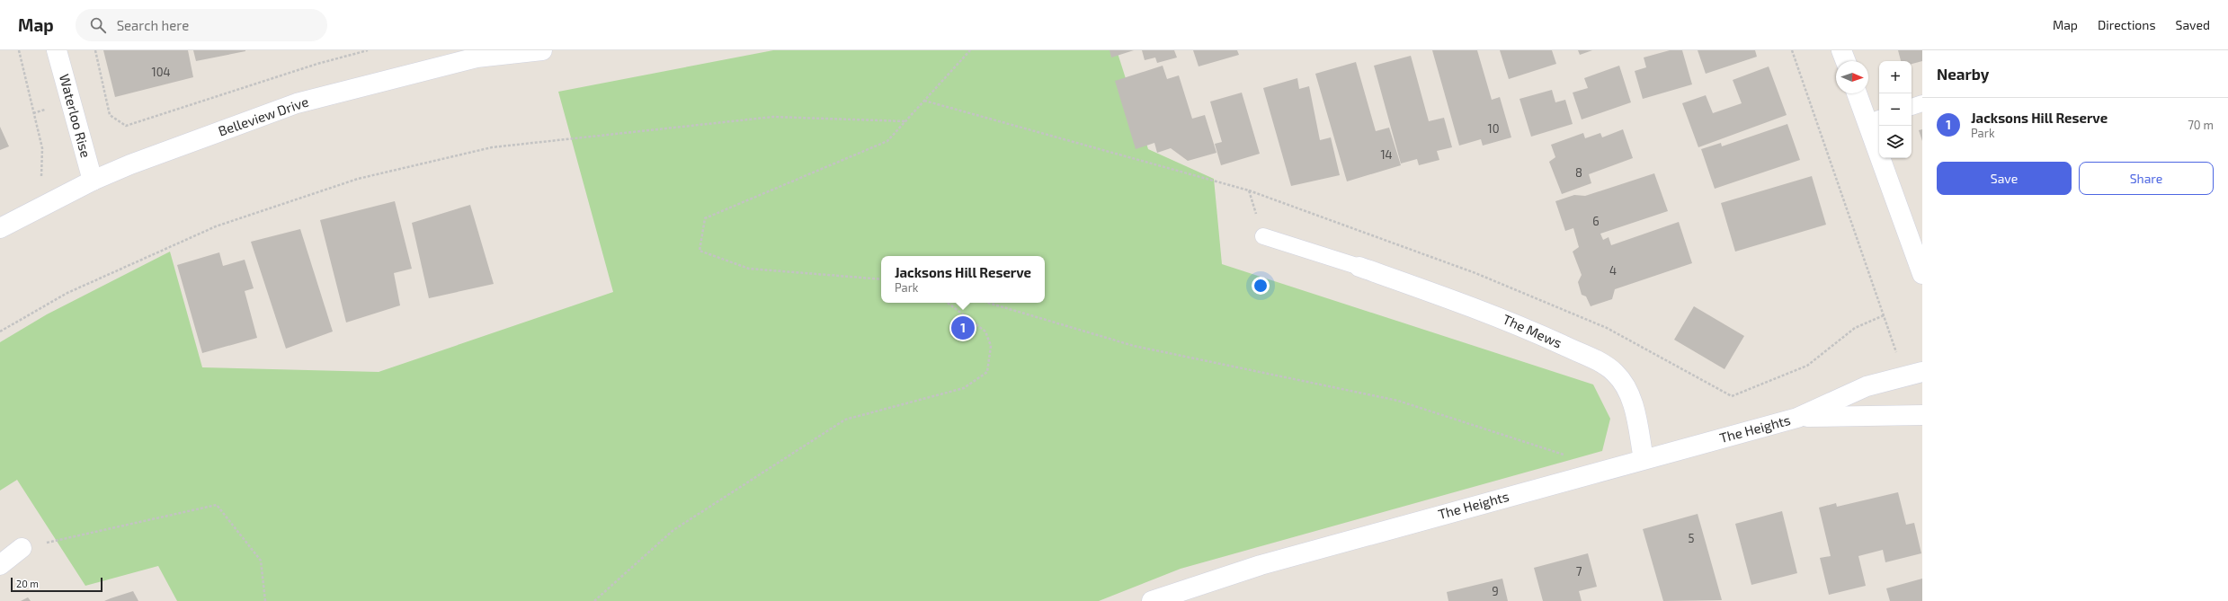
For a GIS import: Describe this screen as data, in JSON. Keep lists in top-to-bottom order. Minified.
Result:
{"streets":{"street":["Waterloo Rise","Belleview Drive","The Mews","The Heights"]},"crossings":[["Waterloo Rise","Belleview Drive"],["The Mews","The Heights"]],"house_numbers":["104","10","14","8","6","4","5","7","9"],"scale_bar":"20 m","north":"right","page":{"header":"Map","search":"Search here","nav":["Map","Directions","Saved"],"heading":"Nearby","map_buttons":["+","−"],"list":[{"mark":"1","name":"Jacksons Hill Reserve","note":"Park","value":"70 m"}],"buttons":["Save","Share"],"popup":["Jacksons Hill Reserve","Park"],"pins":"1","scale":"20 m"}}
